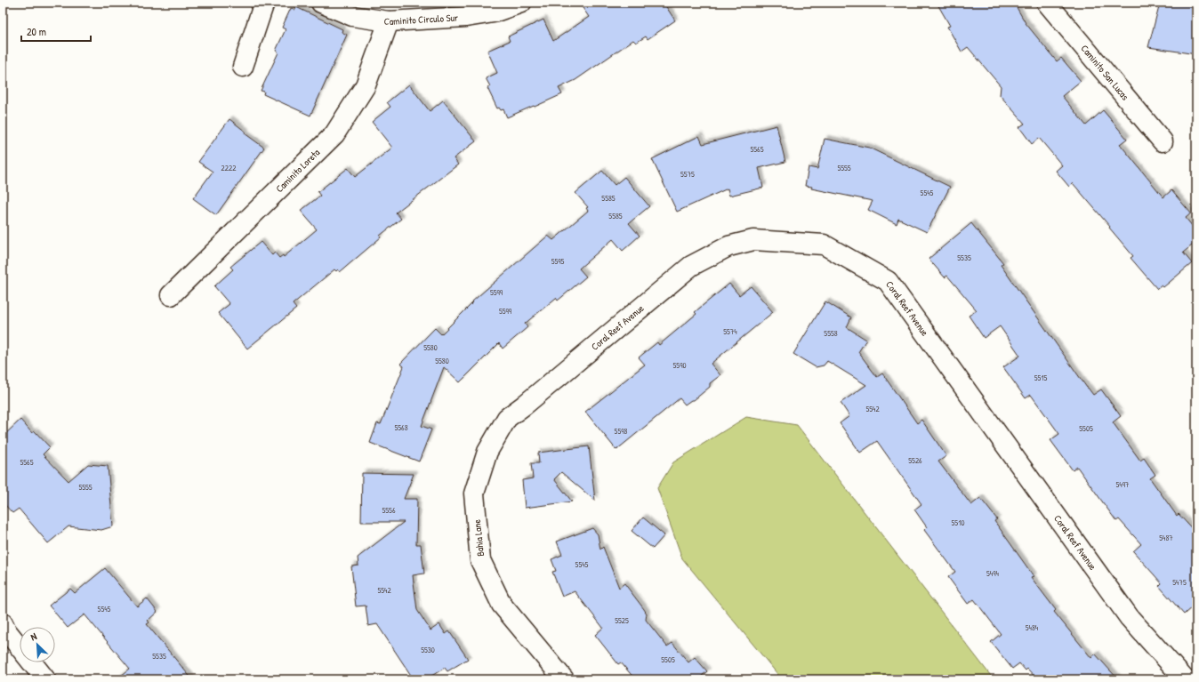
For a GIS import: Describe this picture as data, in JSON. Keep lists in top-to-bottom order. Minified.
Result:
{"streets":{"street":["Caminito Circulo Sur","Caminito San Lucas","Caminito Loreta","Coral Reef Avenue","Bahia Lane"]},"crossings":[["Caminito Circulo Sur","Caminito Loreta"],["Coral Reef Avenue","Bahia Lane"]],"house_numbers":["5565","2222","5555","5575","5545","5585","5585","5535","5595","5599","5599","5574","5558","5580","5580","5590","5515","5542","5568","5505","5598","5526","5565","5497","5555","5556","5510","5487","5545","5494","5475","5542","5545","5525","5484","5530","5535","5505"],"scale_bar":"20 m","north":"top left"}
